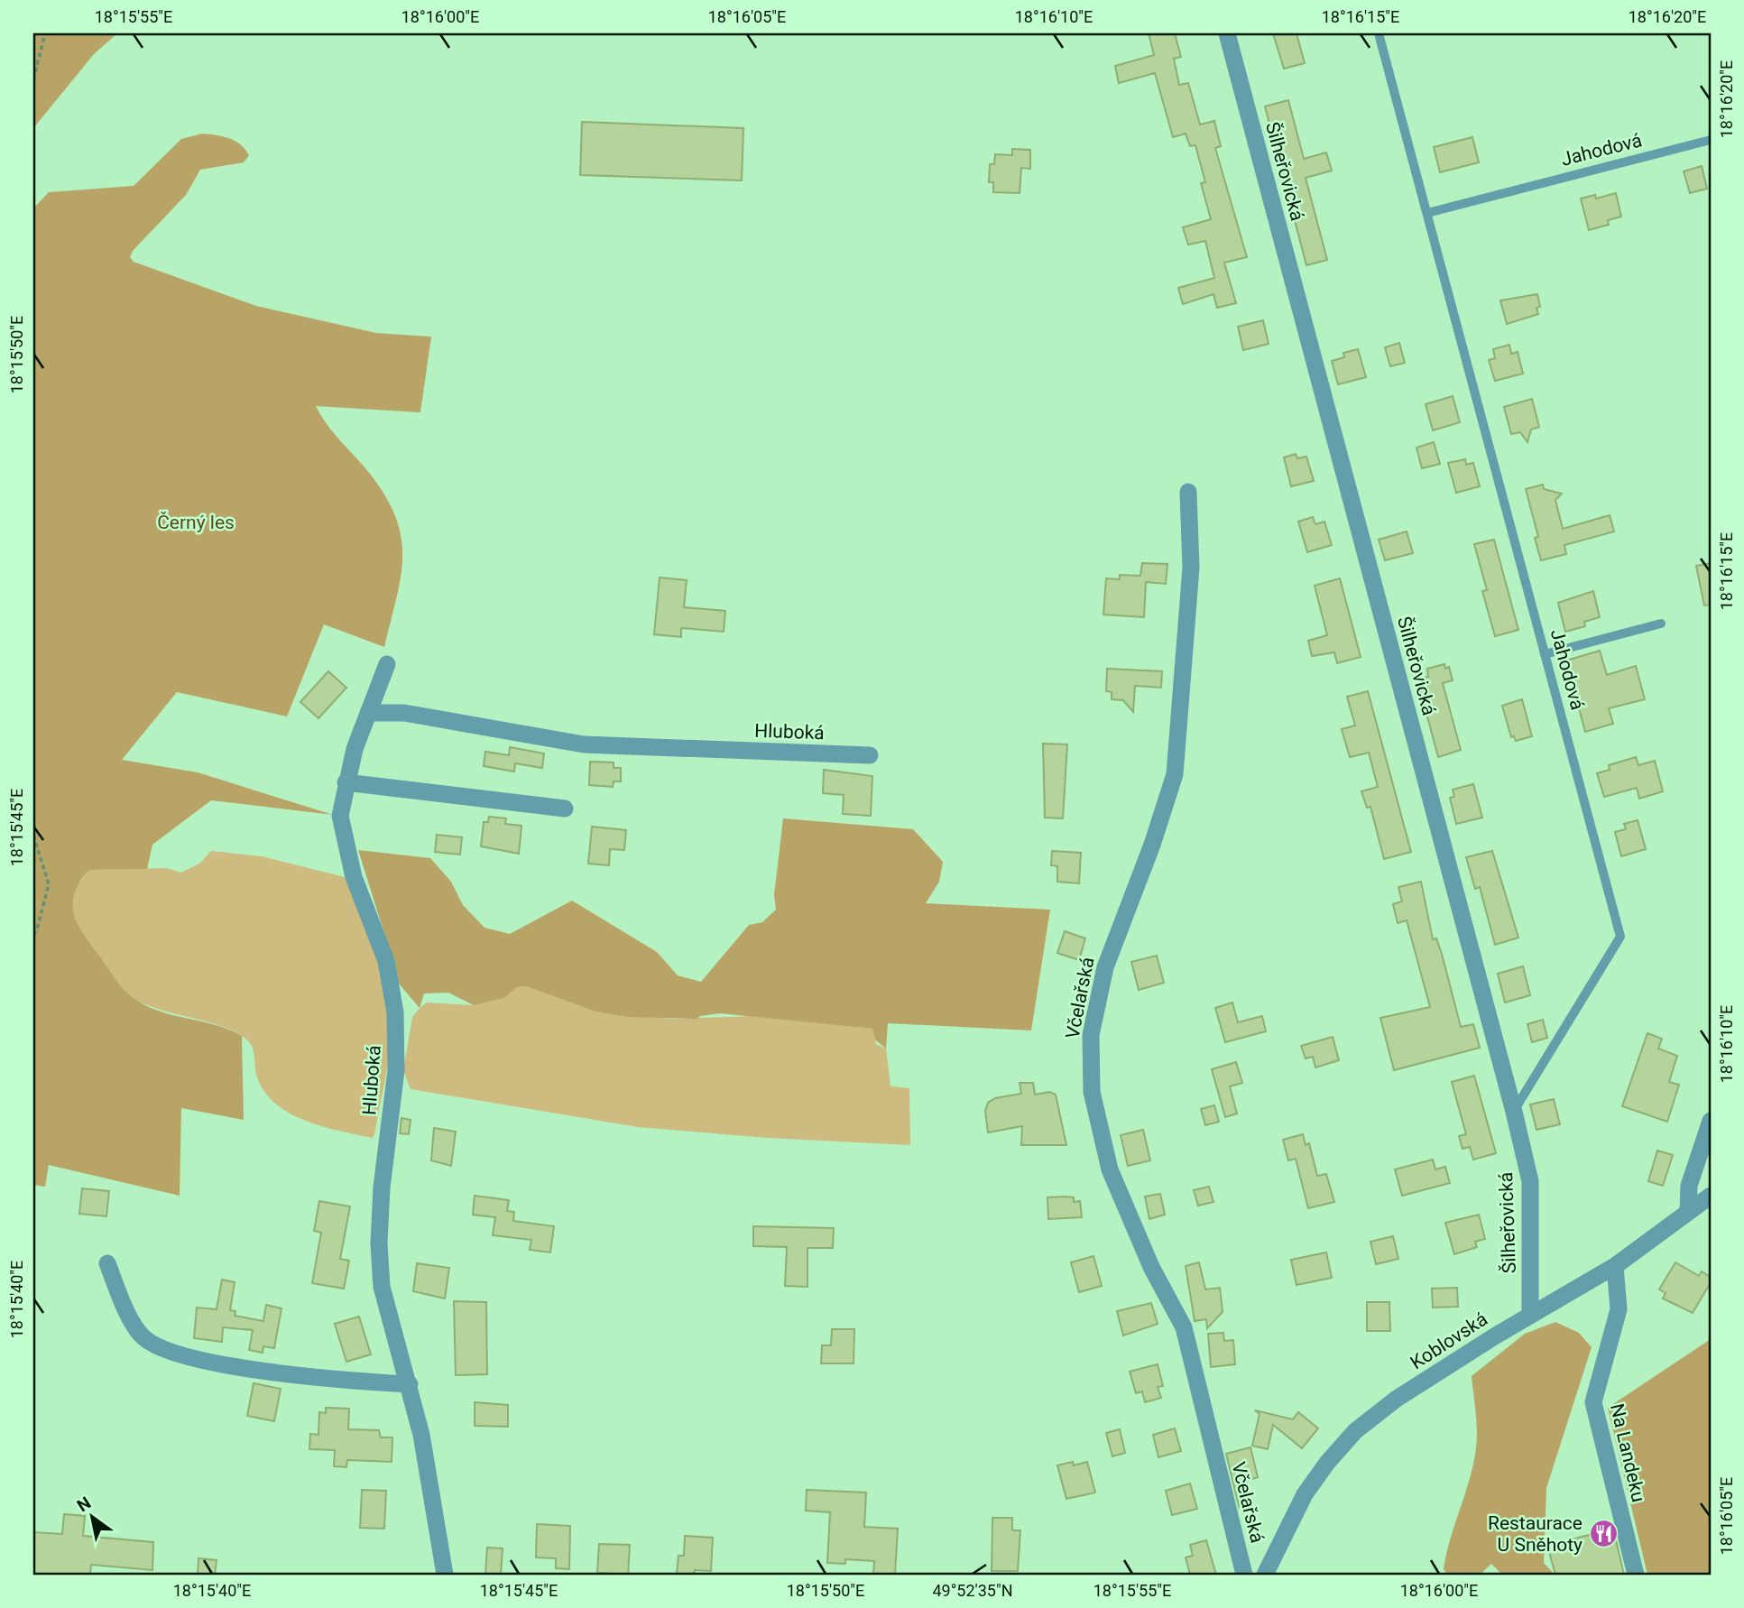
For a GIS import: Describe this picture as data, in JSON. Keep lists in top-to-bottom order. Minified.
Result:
{"streets":{"street":["Šilheřovická","Hluboká","Včelařská","Koblovská","Na Landeku"],"lane":["Jahodová"]},"crossings":[["Jahodová","Šilheřovická"],["Šilheřovická","Koblovská"],["Koblovská","Na Landeku"]],"parks":["Černý les"],"places":{"restaurant":["Restaurace U Sněhoty"]},"north":"top left","coordinates":["18°15'55\"E","18°16'00\"E","18°16'05\"E","18°16'10\"E","18°16'15\"E","18°16'20\"E","18°15'50\"E","18°15'45\"E","18°15'40\"E","49°52'35\"N"]}
